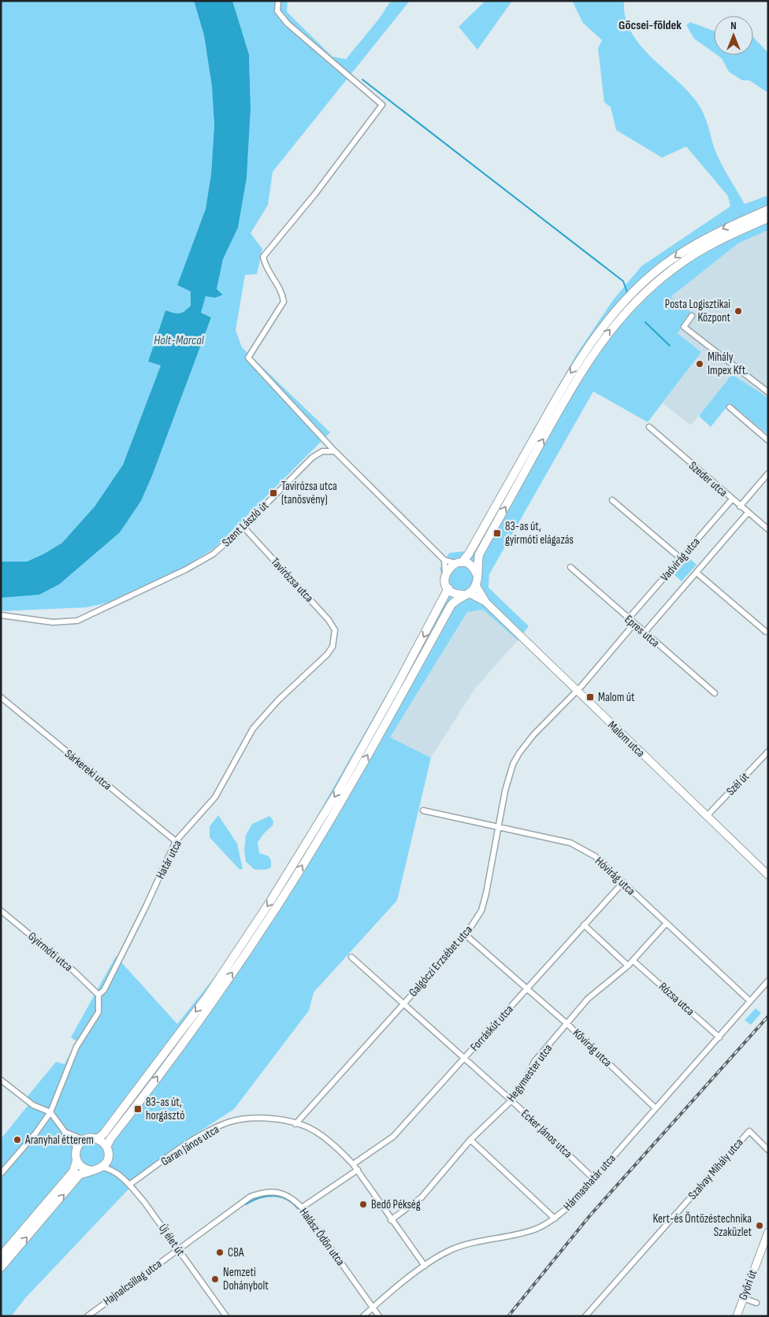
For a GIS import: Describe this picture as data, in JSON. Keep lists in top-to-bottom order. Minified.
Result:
{"streets":{"main road":["Malom utca","Győri út"],"street":["Szeder utca","Szent László út","Vadvirág utca","Tavirózsa utca","Epres utca","Sárkereki utca","Szél út","Határ utca","Hóvirág utca","Gyirmóti utca","Galgóczi Erzsébet utca","Rózsa utca","Forráskút utca","Kővirág utca","Hegymester utca","Ecker János utca","Garan János utca","Szalvay Mihály utca","Hármashatár utca","Halász Ödön utca","Új élet út","Hajnalcsillag utca"]},"crossings":[["Szeder utca","Vadvirág utca"],["Szent László út","Tavirózsa utca"],["Vadvirág utca","Epres utca"],["Tavirózsa utca","Határ utca"],["Malom utca","Szél út"],["Malom utca","Galgóczi Erzsébet utca"],["Sárkereki utca","Határ utca"],["Határ utca","Gyirmóti utca"],["Hóvirág utca","Galgóczi Erzsébet utca"],["Hóvirág utca","Forráskút utca"],["Hóvirág utca","Hegymester utca"],["Hóvirág utca","Hármashatár utca"],["Galgóczi Erzsébet utca","Kővirág utca"],["Galgóczi Erzsébet utca","Ecker János utca"],["Galgóczi Erzsébet utca","Garan János utca"],["Rózsa utca","Hegymester utca"],["Rózsa utca","Hármashatár utca"],["Forráskút utca","Kővirág utca"],["Forráskút utca","Ecker János utca"],["Forráskút utca","Garan János utca"],["Kővirág utca","Hegymester utca"],["Kővirág utca","Hármashatár utca"],["Hegymester utca","Ecker János utca"],["Hegymester utca","Garan János utca"],["Ecker János utca","Hármashatár utca"],["Garan János utca","Hármashatár utca"],["Garan János utca","Új élet út"],["Hármashatár utca","Halász Ödön utca"],["Halász Ödön utca","Új élet út"],["Halász Ödön utca","Hajnalcsillag utca"],["Új élet út","Hajnalcsillag utca"]],"districts":["Göcsei-földek"],"water":["Holt-Marcal"],"places":{"other":["Posta Logisztikai Központ","Mihály Impex Kft.","Aranyhal étterem","Bedő Pékség","Kert-és Öntözéstechnika Szaküzlet","CBA","Nemzeti Dohánybolt"],"transit":["Tavirózsa utca (tanösvény)","83-as út, gyirmóti elágazás","Malom út","83-as út, horgásztó"]},"north":"top"}
